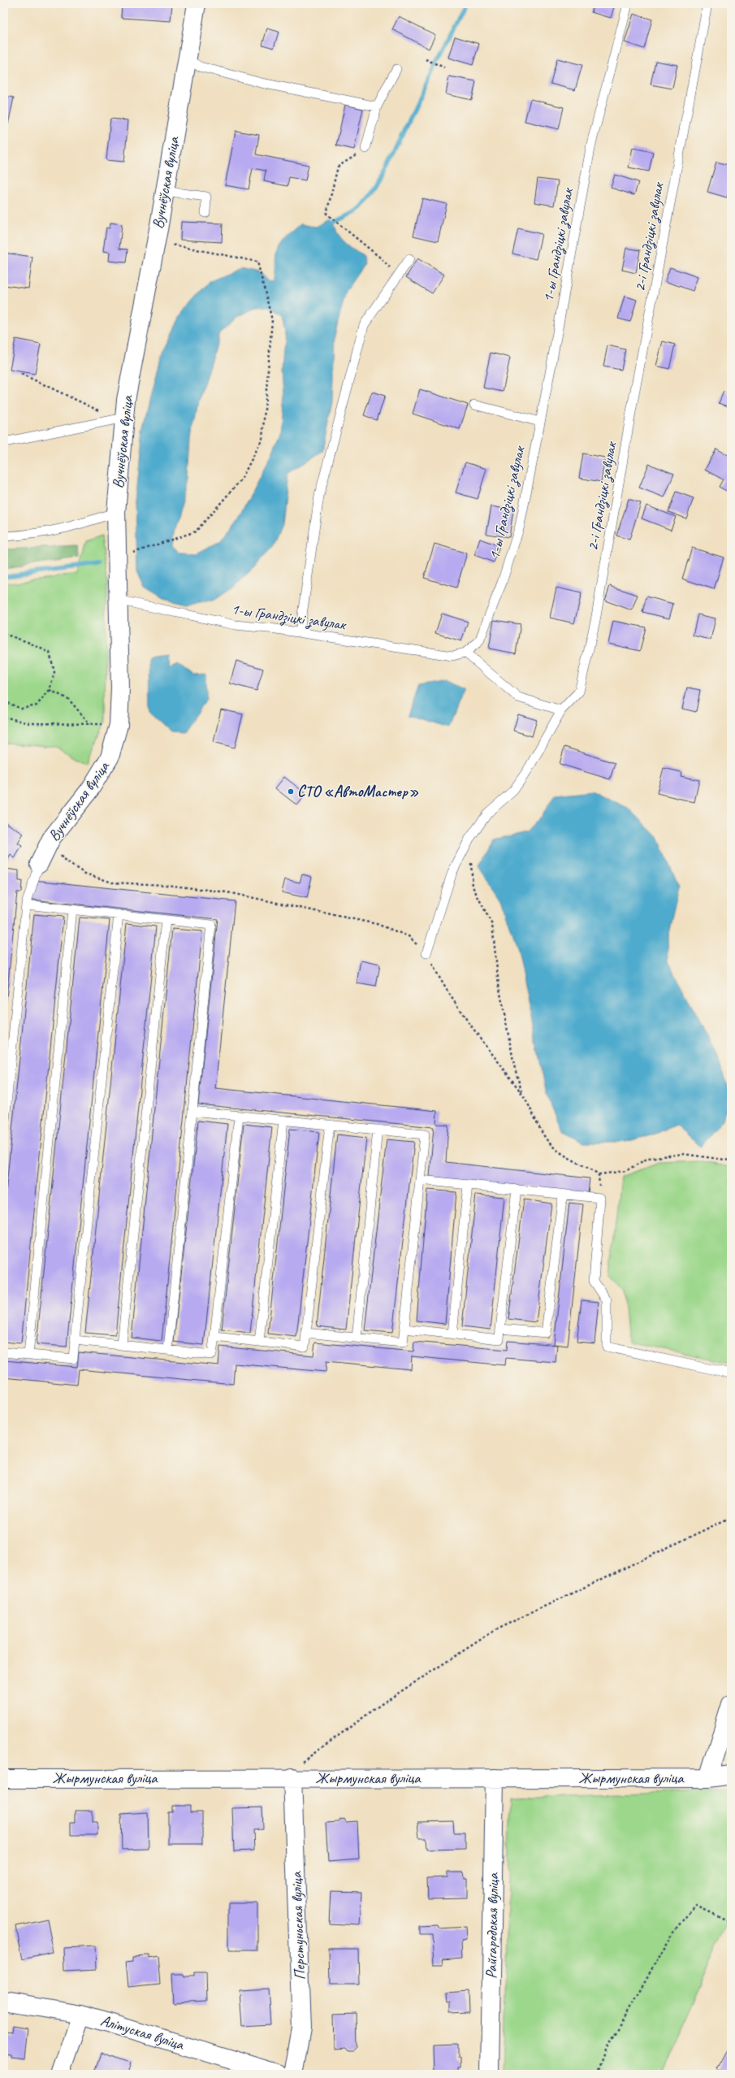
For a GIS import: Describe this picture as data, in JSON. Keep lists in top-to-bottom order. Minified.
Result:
{"streets":{"street":["Вучнёўская вуліца","Жырмунская вуліца","Перстуньская вуліца","Райгародская вуліца","Алітуская вуліца"],"lane":["2-і Грандзіцкі завулак","1-ы Грандзіцкі завулак"]},"crossings":[["Вучнёўская вуліца","1-ы Грандзіцкі завулак"],["Жырмунская вуліца","Перстуньская вуліца"],["Жырмунская вуліца","Райгародская вуліца"]],"places":["СТО «АвтоМастер»"]}
